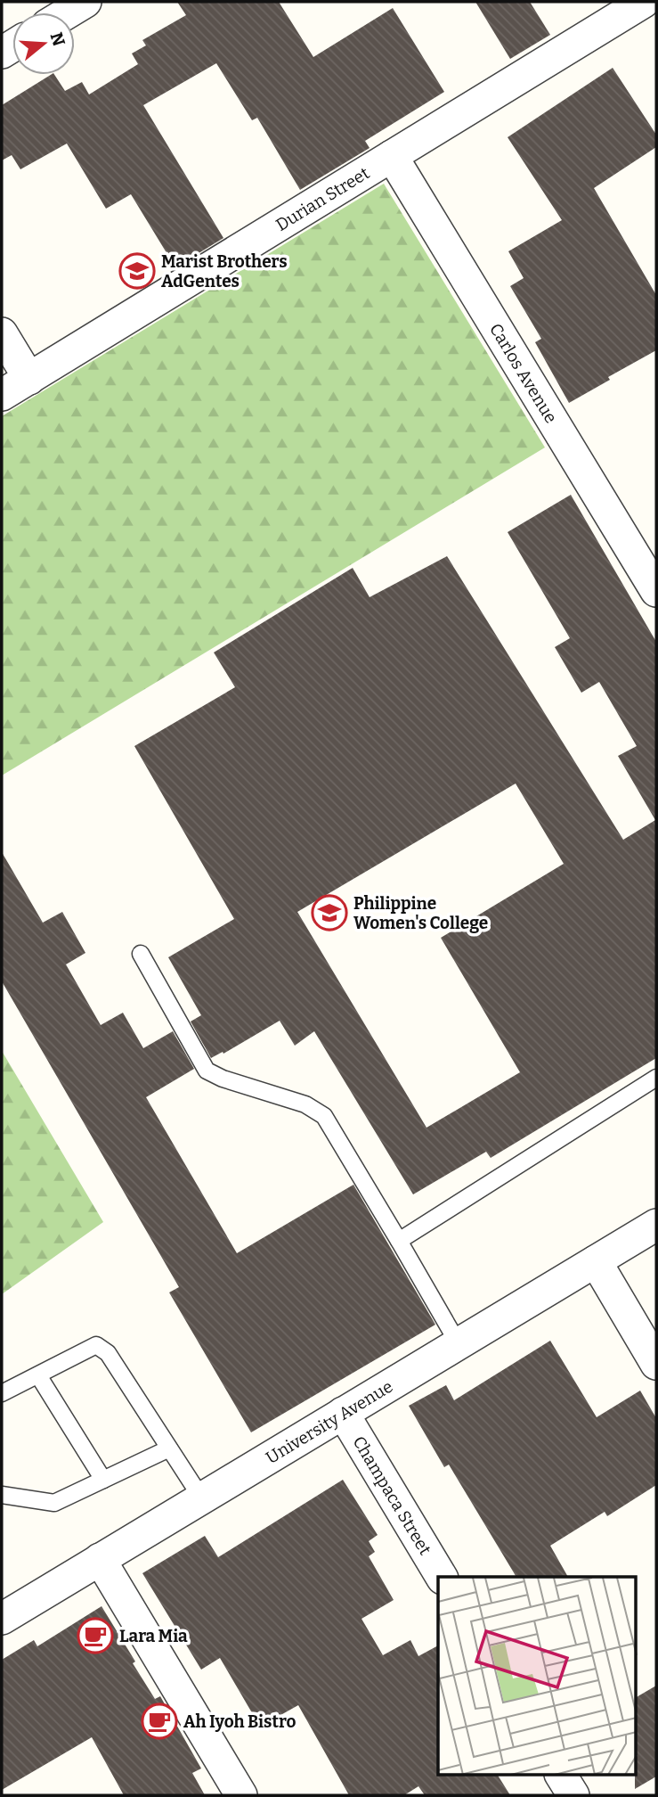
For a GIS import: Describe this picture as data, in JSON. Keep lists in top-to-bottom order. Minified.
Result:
{"streets":{"street":["Durian Street","Carlos Avenue","University Avenue","Champaca Street"]},"crossings":[["Durian Street","Carlos Avenue"],["University Avenue","Champaca Street"]],"places":{"school or university":["Marist Brothers AdGentes","Philippine Women's College"],"cafe":["Lara Mia","Ah Iyoh Bistro"]},"north":"right"}
